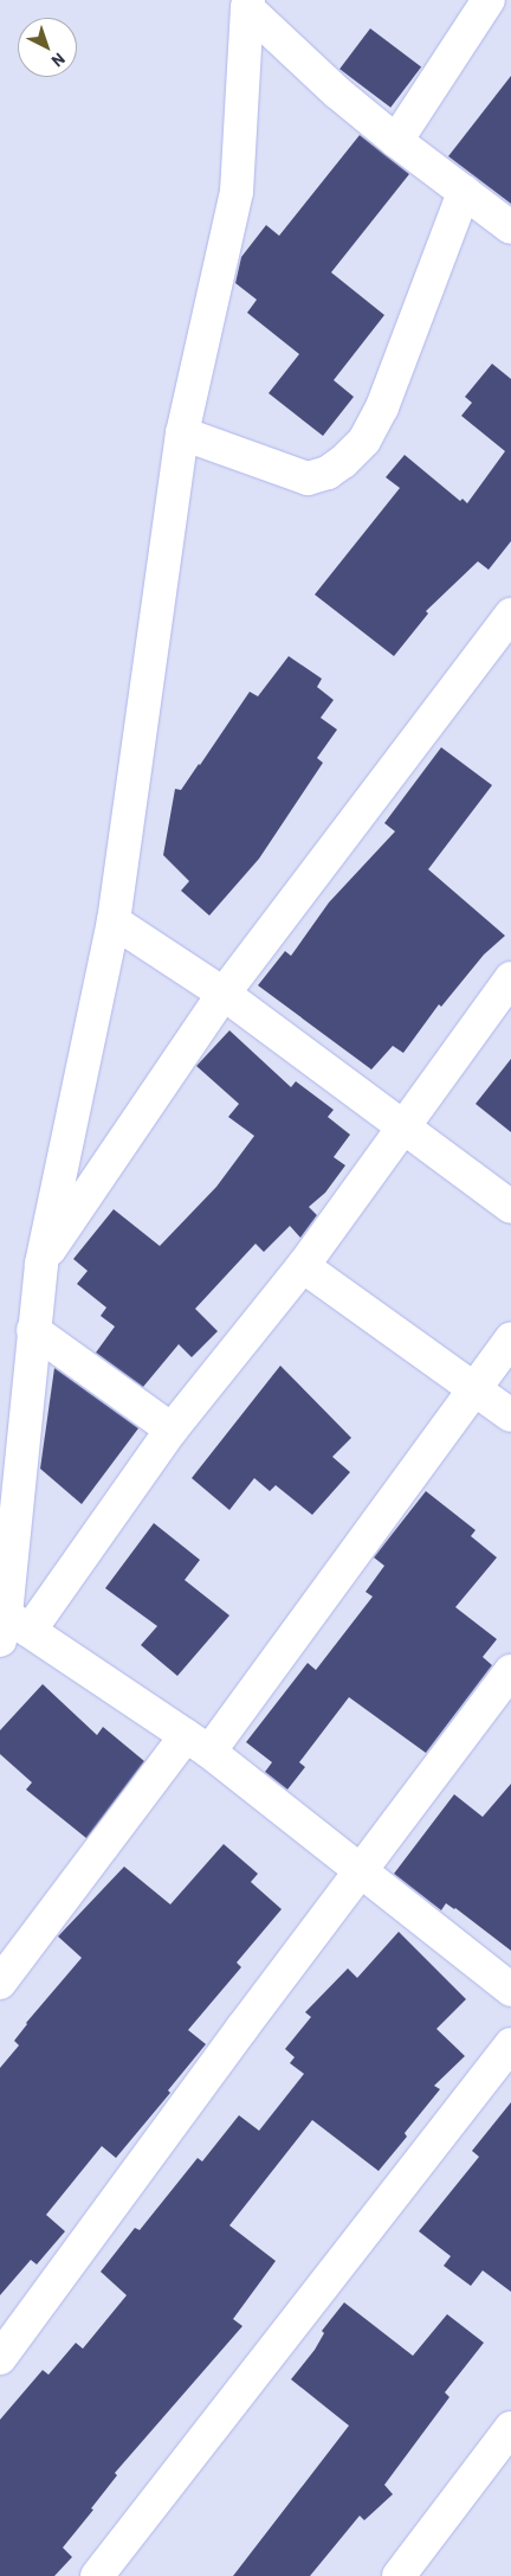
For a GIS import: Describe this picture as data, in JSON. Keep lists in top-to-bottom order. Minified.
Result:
{"north":"bottom right"}
